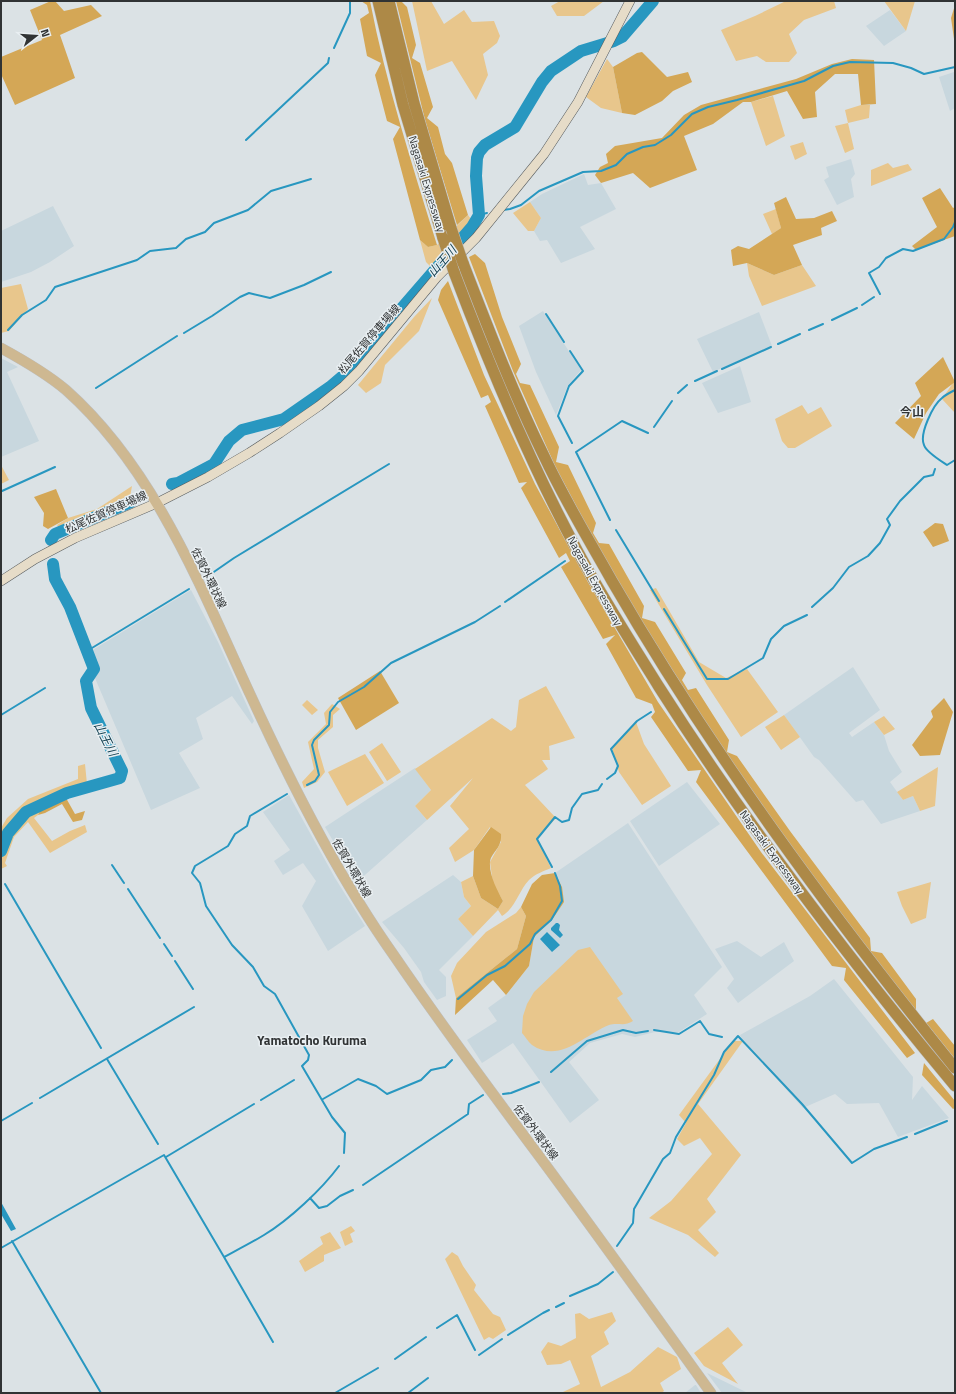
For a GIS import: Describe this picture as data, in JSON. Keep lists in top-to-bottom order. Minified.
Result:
{"streets":{"highway":["Nagasaki Expressway"],"main road":["松尾佐賀停車場線","佐賀外環状線"]},"crossings":[["松尾佐賀停車場線","佐賀外環状線"]],"districts":["今山","Yamatocho Kuruma"],"water":["山王川"],"north":"right"}
